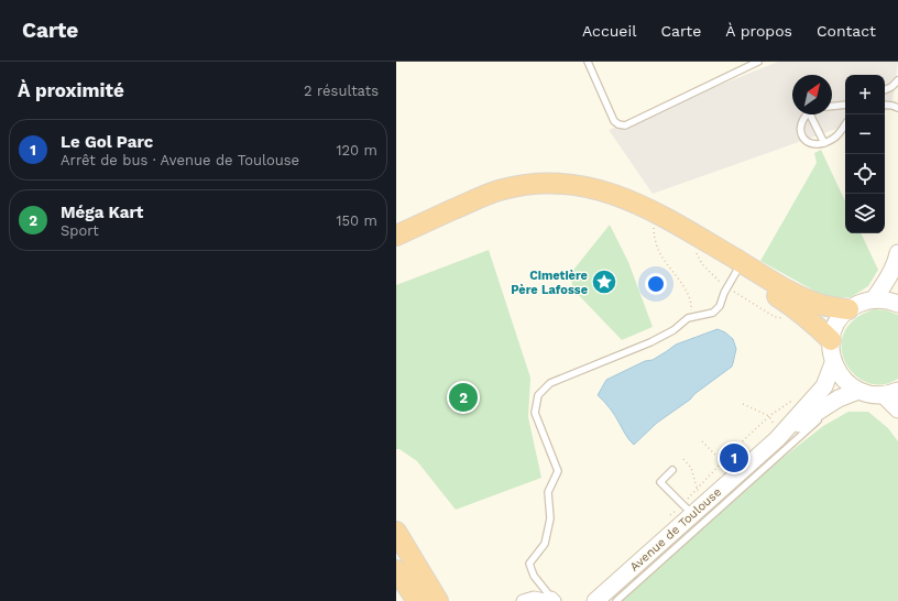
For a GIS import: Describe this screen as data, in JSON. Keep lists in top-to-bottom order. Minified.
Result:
{"streets":{"main road":["Avenue de Toulouse"]},"places":{"place":["Cimetière Père Lafosse"]},"north":"top right","page":{"header":"Carte","nav":["Accueil","Carte","À propos","Contact"],"heading":["À proximité","2 résultats"],"map_buttons":["+","−"],"list":[{"mark":"1","name":"Le Gol Parc","note":"Arrêt de bus · Avenue de Toulouse","value":"120 m"},{"mark":"2","name":"Méga Kart","note":"Sport","value":"150 m"}],"pins":["2","1"]}}
